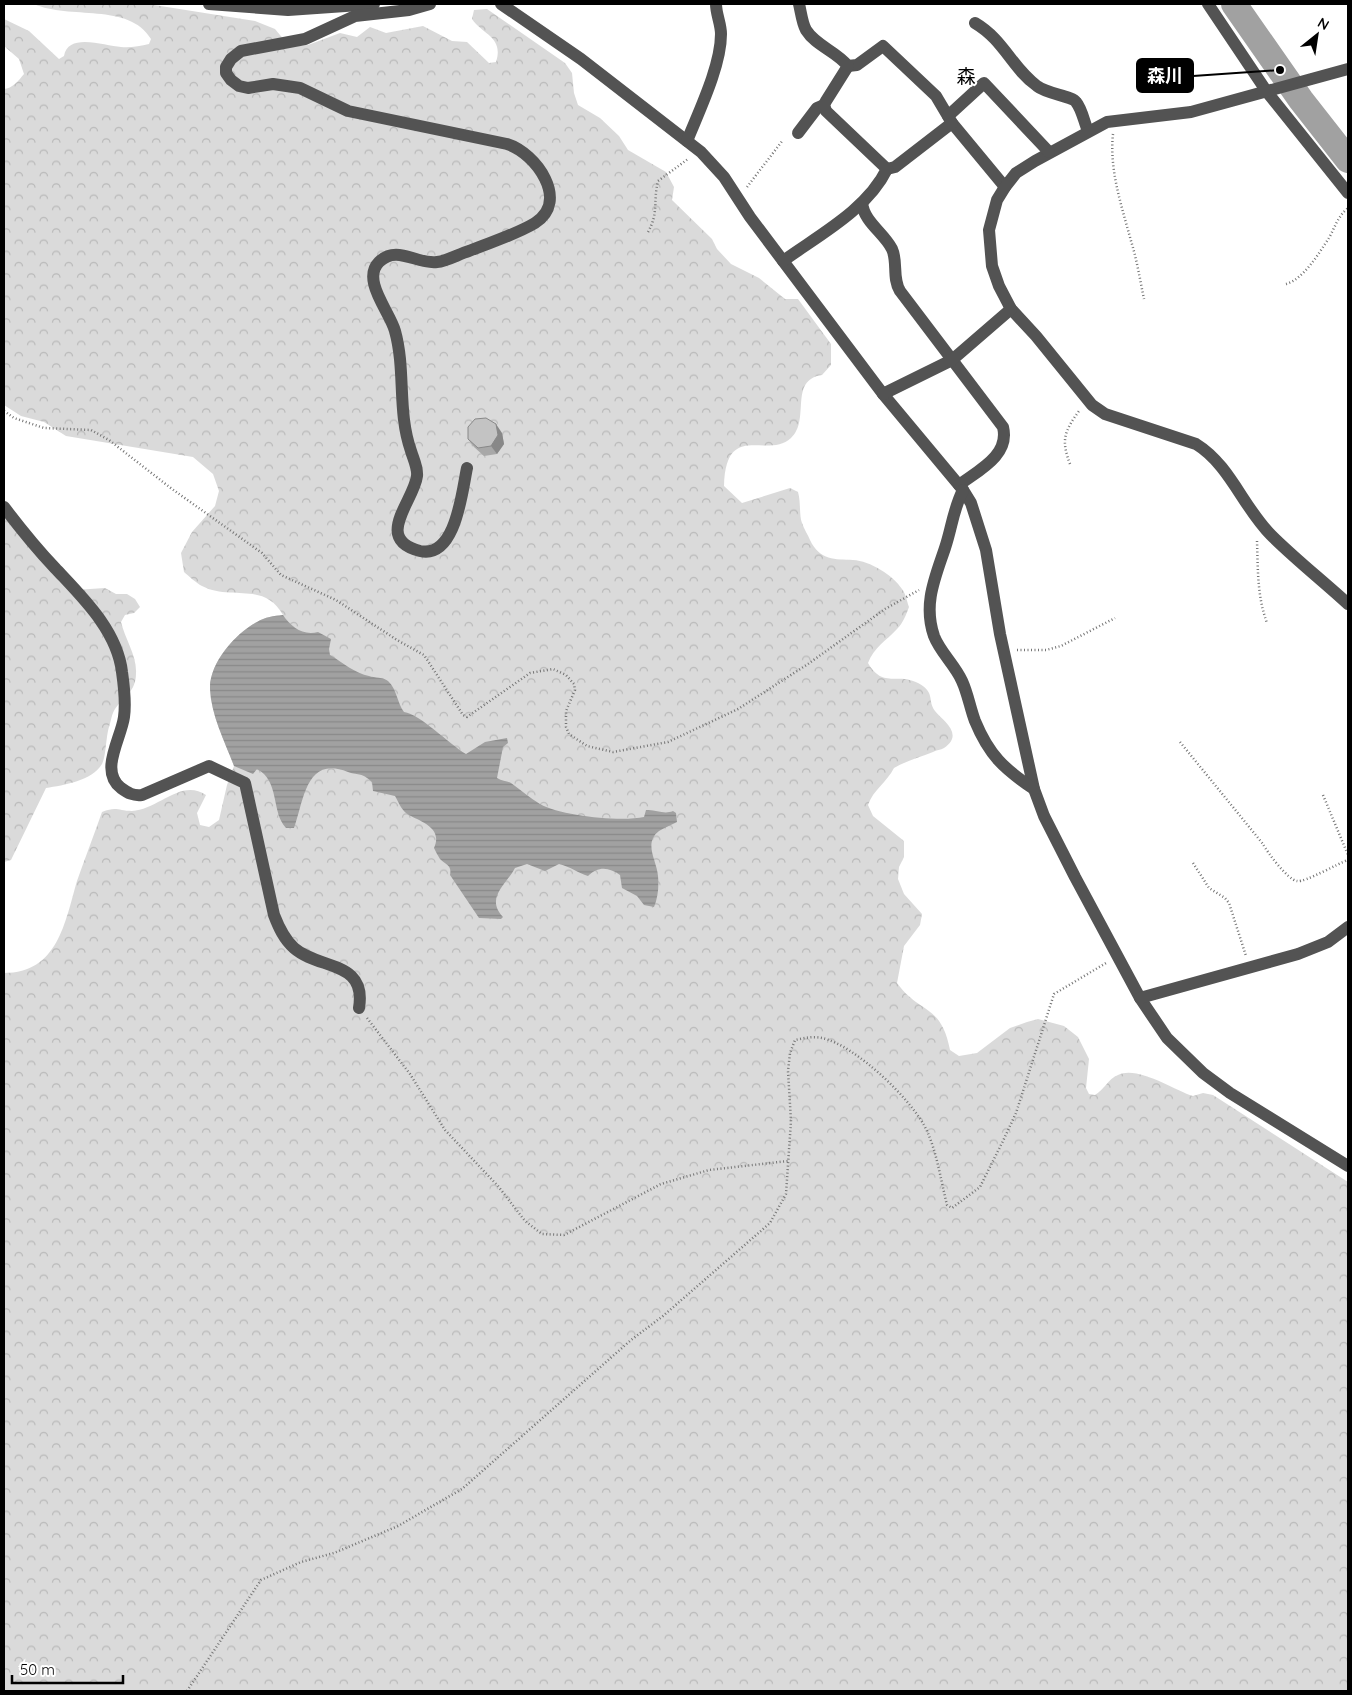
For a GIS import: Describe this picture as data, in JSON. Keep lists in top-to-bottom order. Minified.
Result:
{"districts":["森"],"places":["森川"],"scale_bar":"50 m","north":"top right"}
